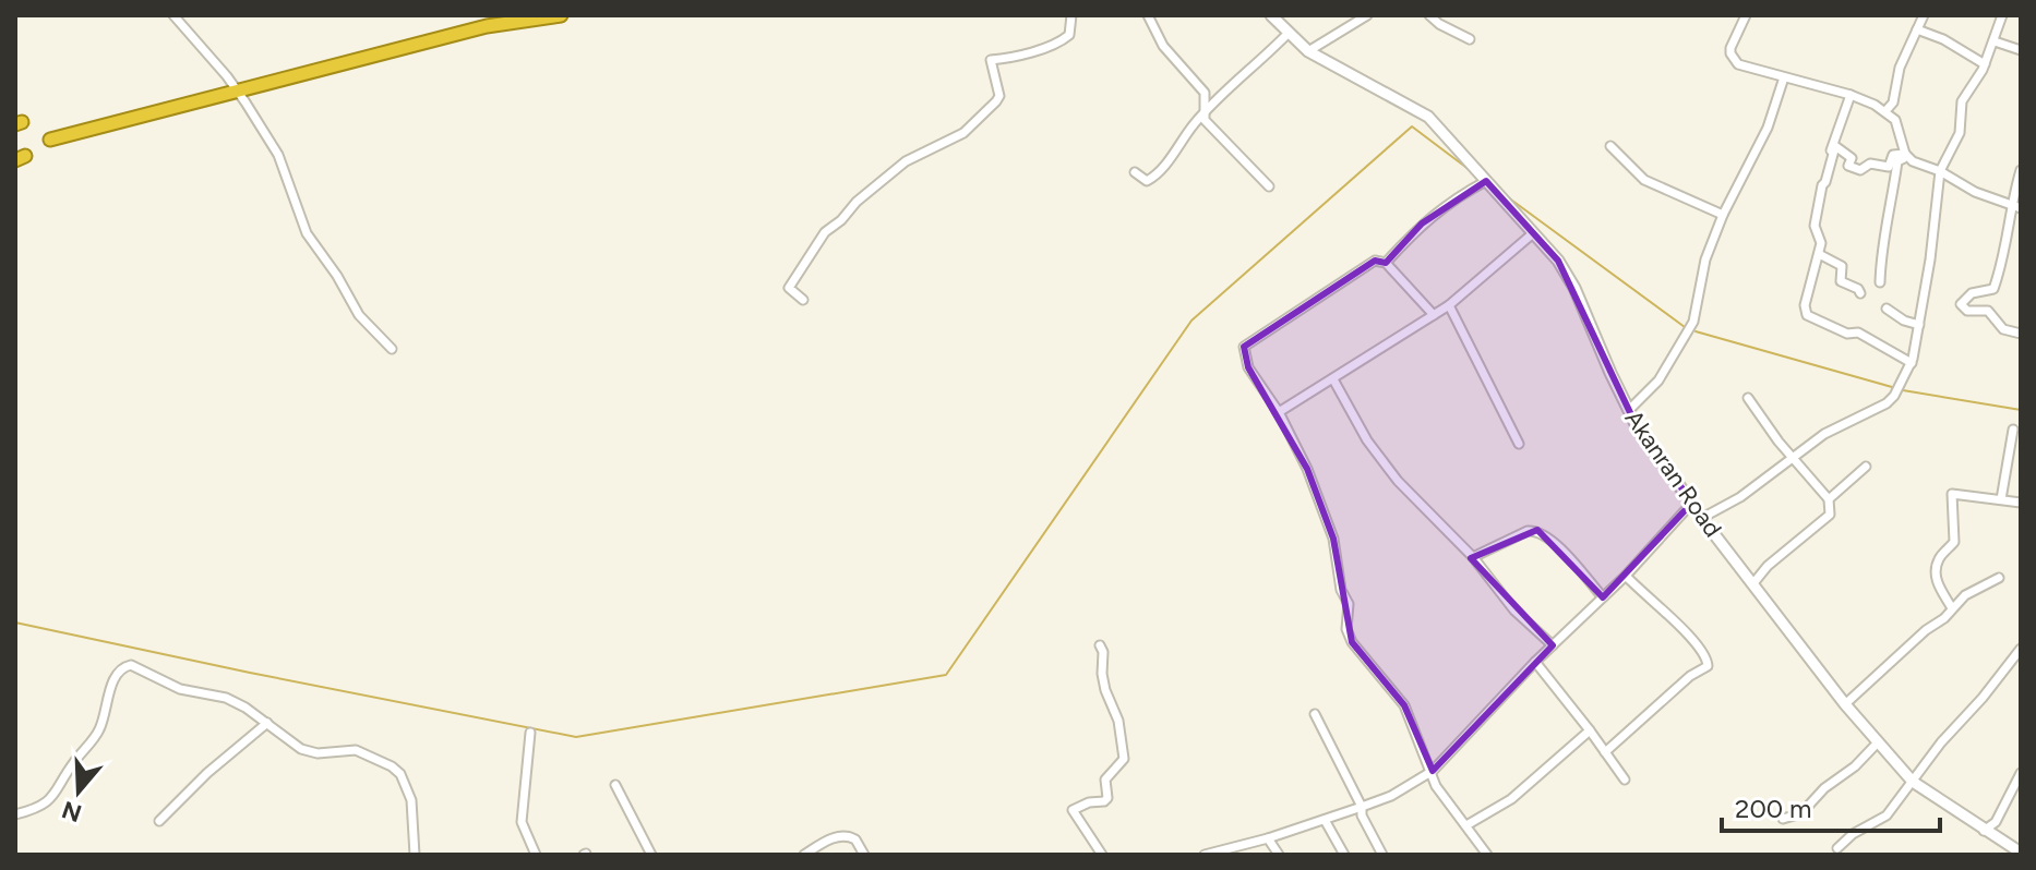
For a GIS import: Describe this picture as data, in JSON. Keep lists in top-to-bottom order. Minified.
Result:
{"streets":{"main road":["Akanran Road"]},"scale_bar":"200 m","north":"bottom"}
